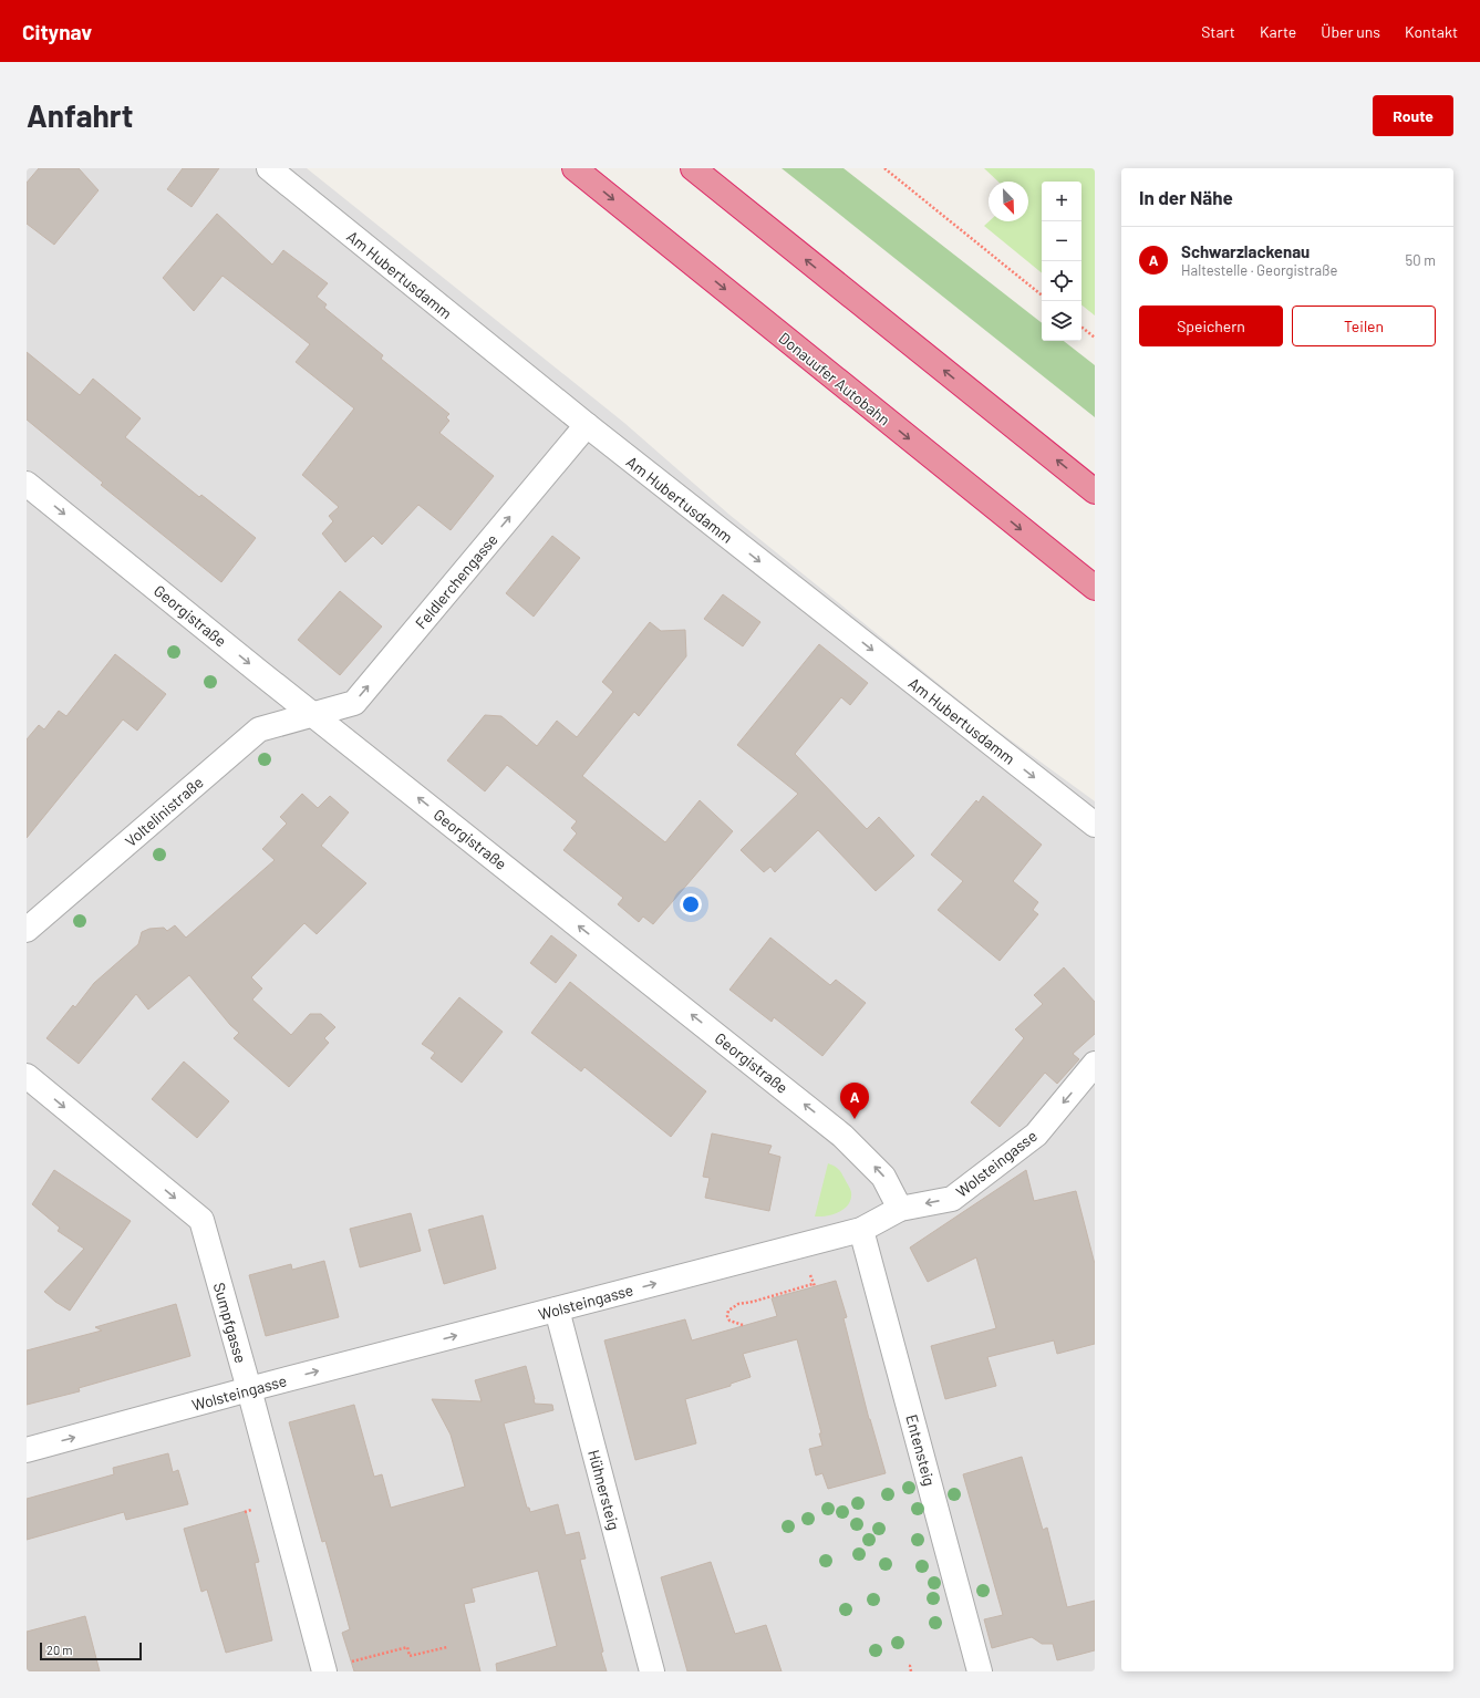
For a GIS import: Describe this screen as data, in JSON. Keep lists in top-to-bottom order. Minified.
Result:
{"streets":{"highway":["Donauufer Autobahn"],"street":["Am Hubertusdamm","Feldlerchengasse","Georgistraße","Voltelinistraße","Wolsteingasse","Sumpfgasse","Entensteig","Hühnersteig"]},"crossings":[["Am Hubertusdamm","Feldlerchengasse"],["Feldlerchengasse","Georgistraße"],["Feldlerchengasse","Voltelinistraße"],["Georgistraße","Voltelinistraße"],["Georgistraße","Wolsteingasse"],["Wolsteingasse","Sumpfgasse"],["Wolsteingasse","Entensteig"],["Wolsteingasse","Hühnersteig"]],"one_way":["Am Hubertusdamm","Feldlerchengasse","Sumpfgasse"],"scale_bar":"20 m","north":"bottom right","page":{"header":"Citynav","nav":["Start","Karte","Über uns","Kontakt"],"buttons":["Route",["Speichern","Teilen"]],"title":"Anfahrt","heading":"In der Nähe","map_buttons":["+","−"],"list":[{"mark":"A","name":"Schwarzlackenau","note":"Haltestelle · Georgistraße","value":"50 m"}],"pins":"A","scale":"20 m"}}
